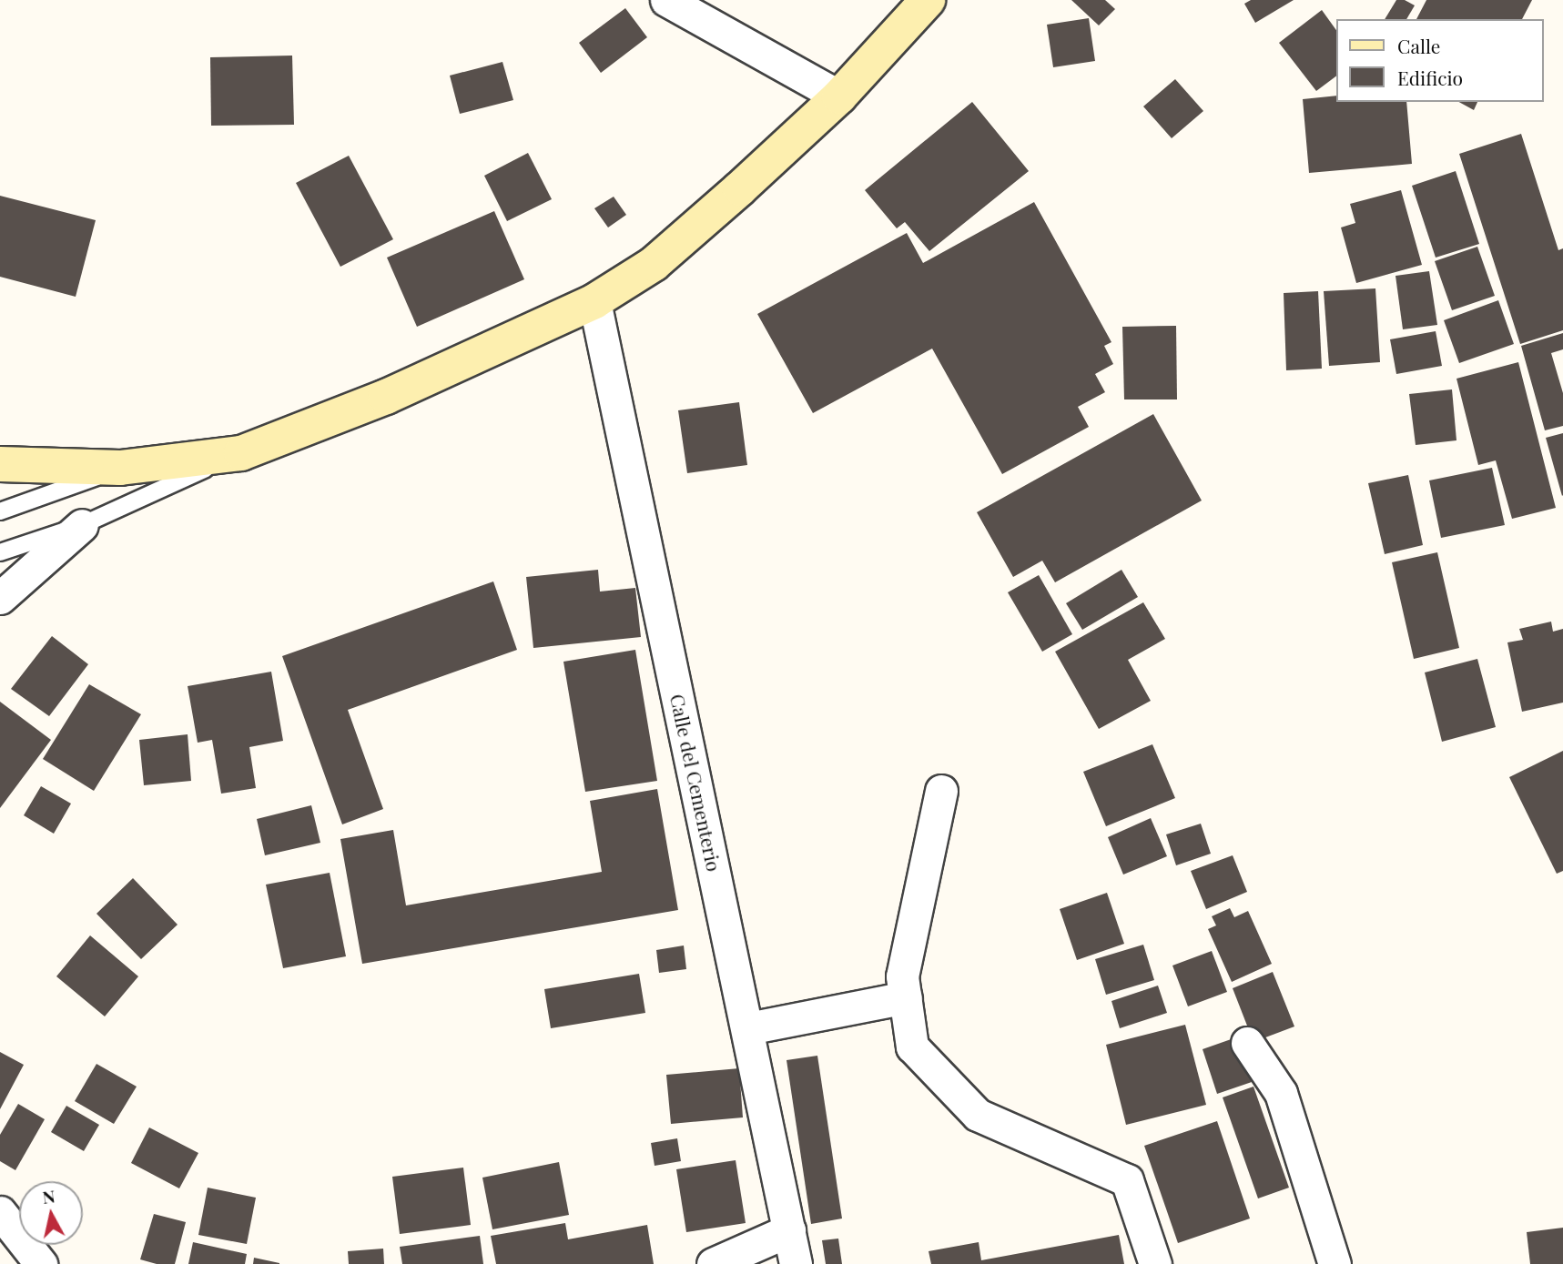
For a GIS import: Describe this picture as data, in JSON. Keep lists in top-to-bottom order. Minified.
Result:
{"streets":{"street":["Calle del Cementerio"]},"legend":["Calle","Edificio"],"north":"top"}
